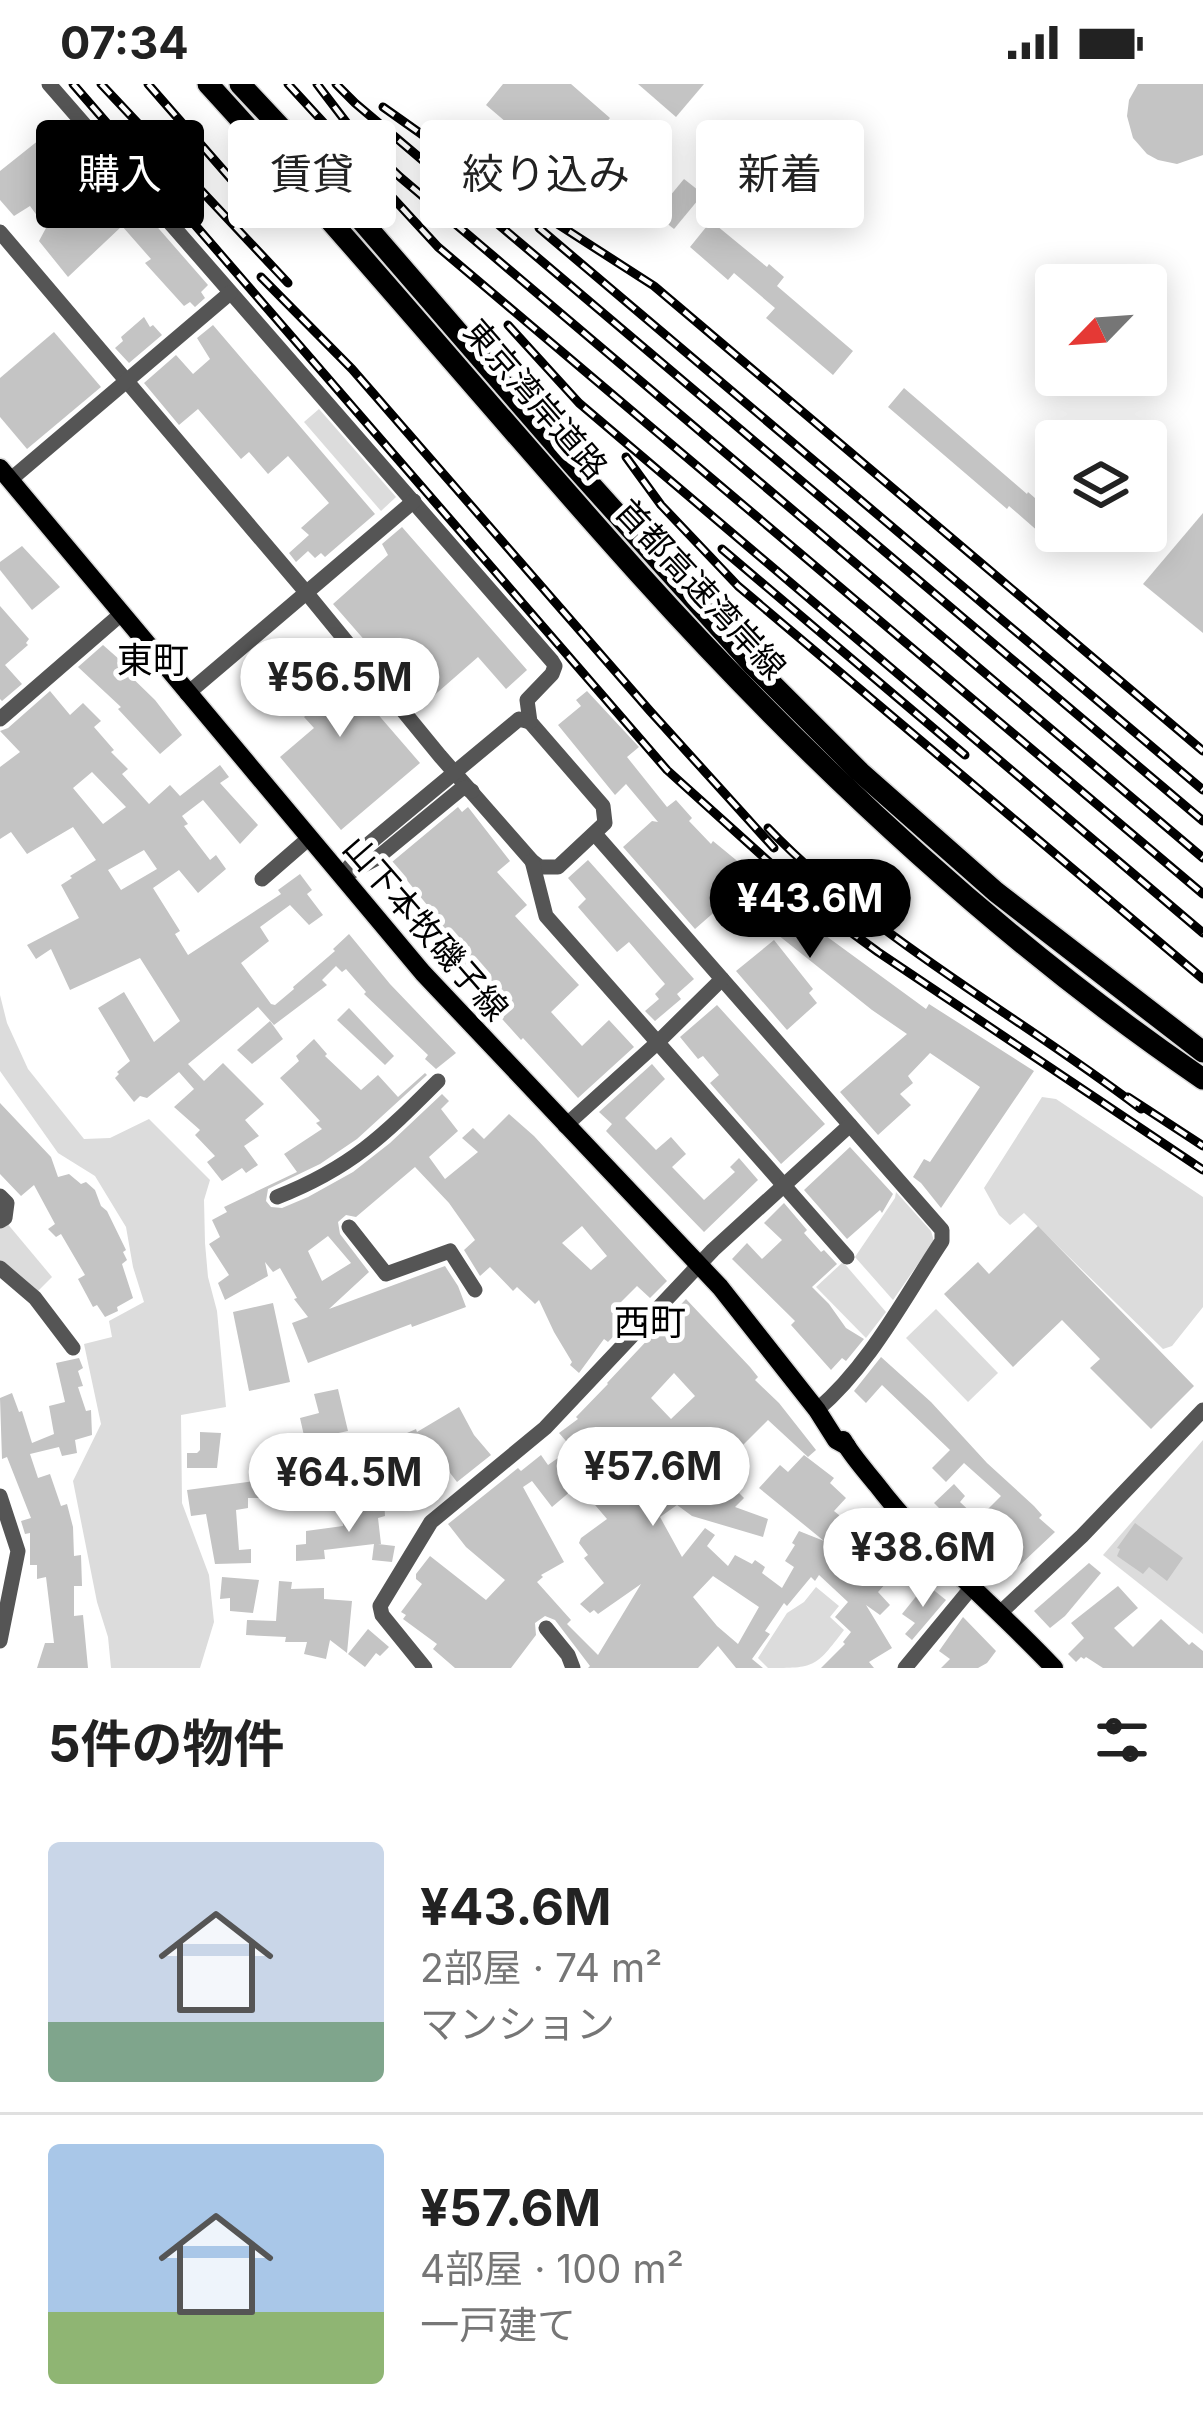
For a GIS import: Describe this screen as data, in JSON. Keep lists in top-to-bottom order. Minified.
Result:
{"streets":{"highway":["首都高速湾岸線"],"main road":["山下本牧磯子線"]},"districts":["東町","西町"],"north":"bottom left","page":{"status":"07:34","chip":["購入","賃貸","絞り込み","新着"],"price":["¥56.5M","¥43.6M","¥57.6M","¥64.5M","¥38.6M"],"heading":"5件の物件","list":[{"name":"¥43.6M","note":"2部屋 · 74 m² · マンション"},{"name":"¥57.6M","note":"4部屋 · 100 m² · 一戸建て"}]}}
